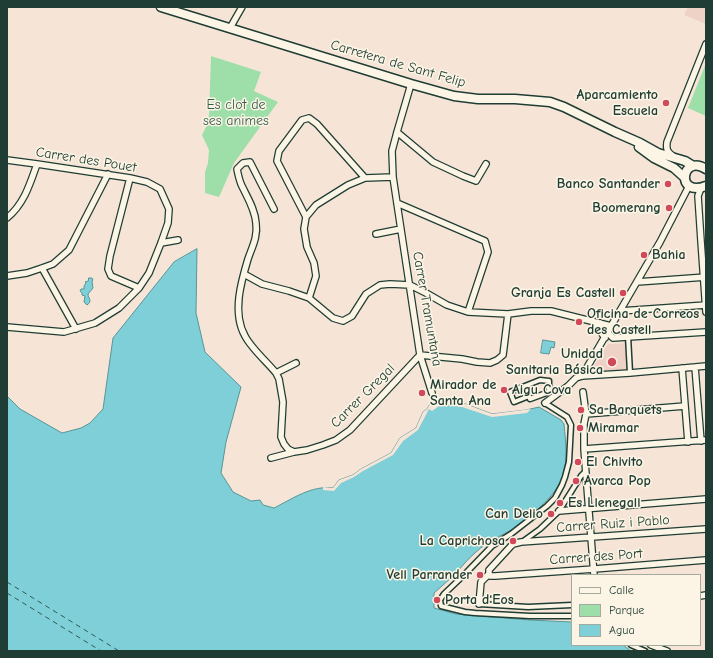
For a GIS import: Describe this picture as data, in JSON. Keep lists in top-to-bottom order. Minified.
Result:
{"streets":{"main road":["Carretera de Sant Felip"],"street":["Carrer des Pouet","Carrer Tramuntana","Carrer Gregal","Carrer Ruiz i Pablo","Carrer des Port"]},"crossings":[["Carretera de Sant Felip","Carrer Tramuntana"],["Carrer Tramuntana","Carrer Gregal"]],"parks":["Es clot de ses animes"],"places":["Aparcamiento Escuela","Banco Santander","Boomerang","Bahia","Granja Es Castell","Oficina de Correos des Castell","Unidad Sanitaria Básica","Aigu Cova","Mirador de Santa Ana","Sa Barquets","Miramar","El Chivito","Avarca Pop","Es Llenegall","Can Delio","La Caprichosa","Vell Parrander","Porta d'Eos"],"legend":["Calle","Parque","Agua"]}
